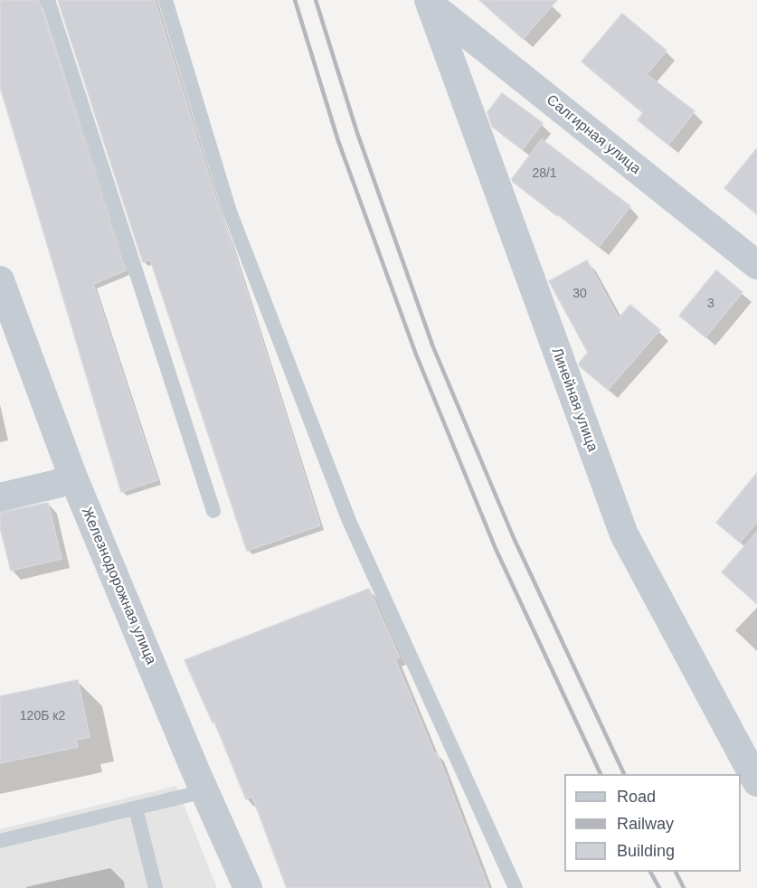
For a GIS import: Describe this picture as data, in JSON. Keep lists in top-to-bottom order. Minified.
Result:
{"streets":{"street":["Салгирная улица","Линейная улица","Железнодорожная улица"]},"crossings":[["Салгирная улица","Линейная улица"]],"house_numbers":["28/1","30","3","120Б к2"],"legend":["Road","Railway","Building"]}
